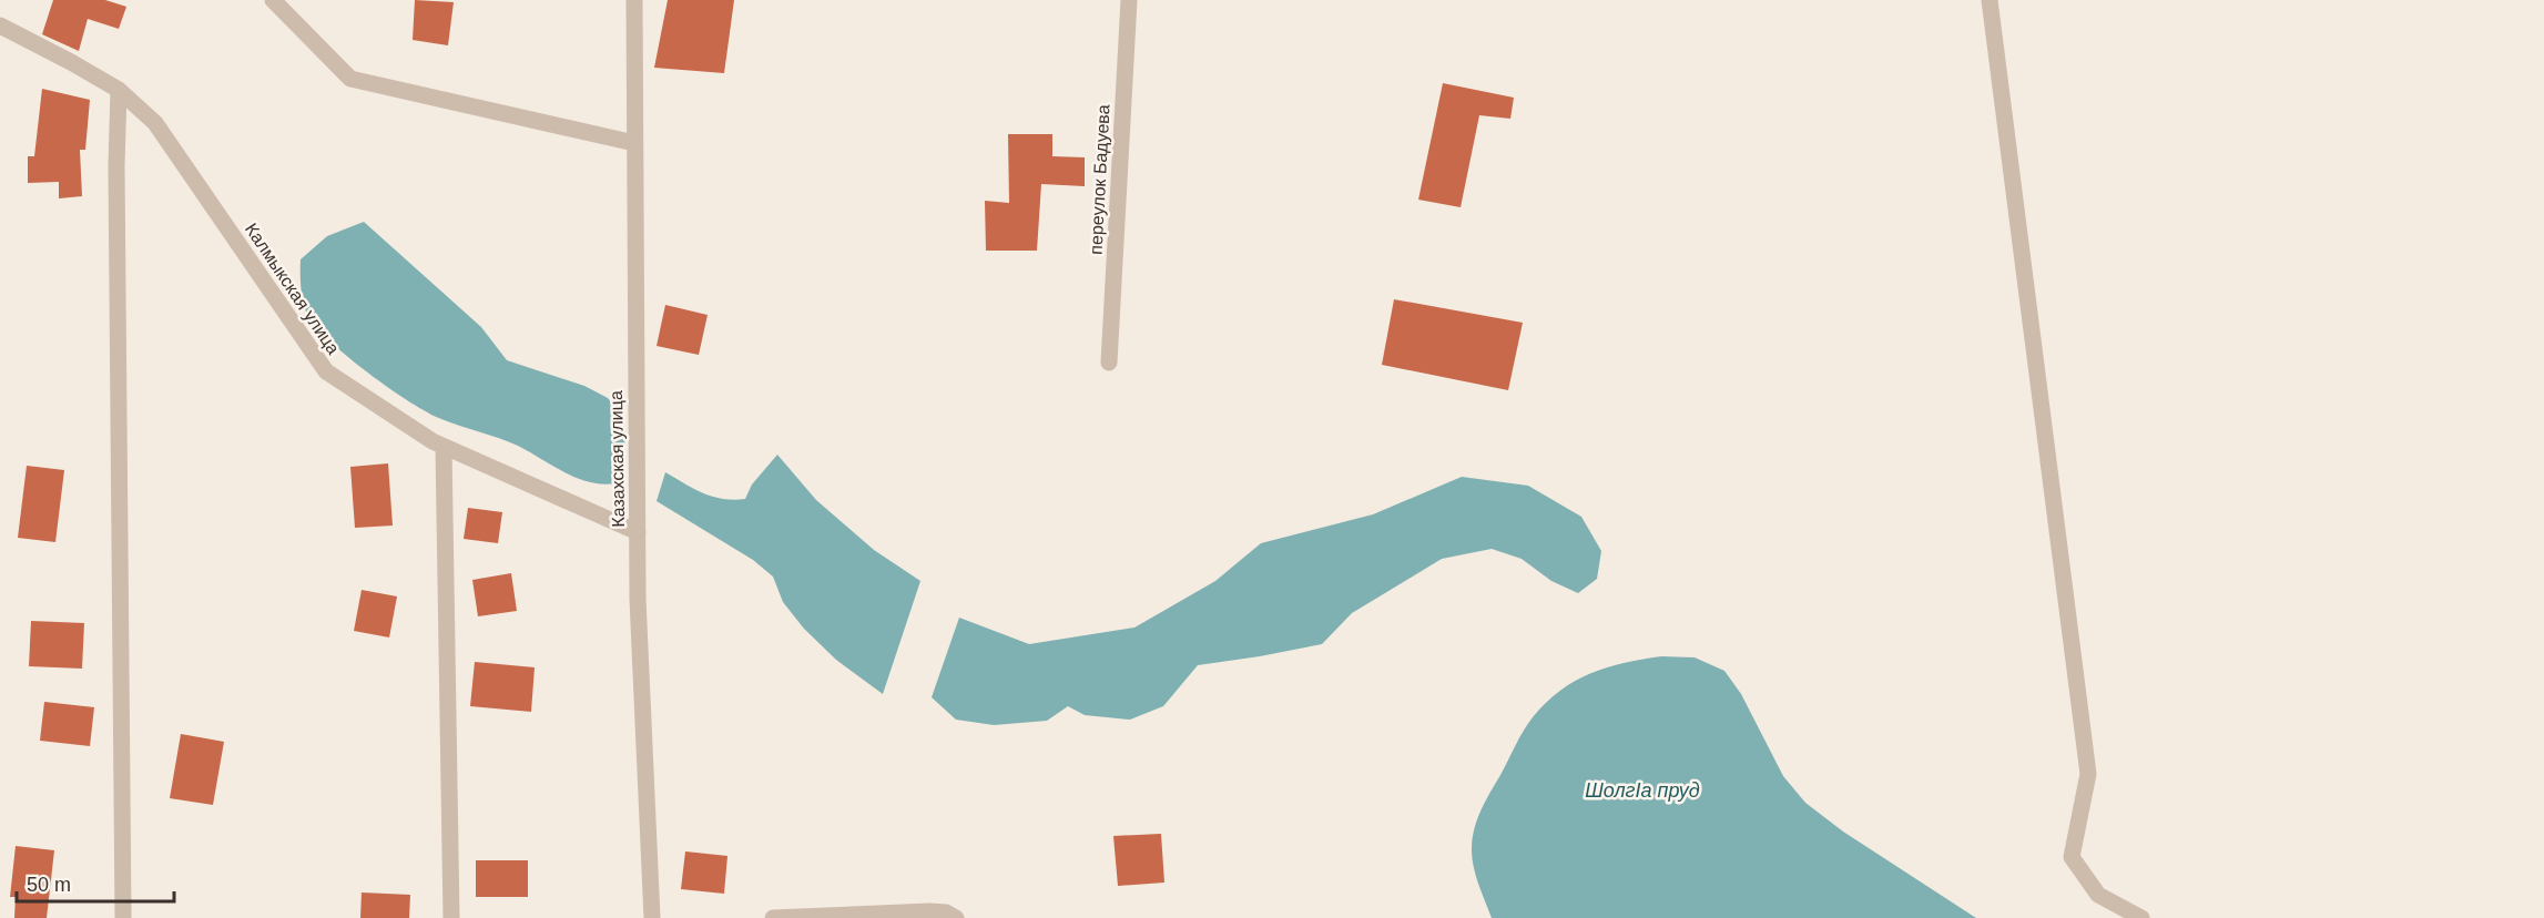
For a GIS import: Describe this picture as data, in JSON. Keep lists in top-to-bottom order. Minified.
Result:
{"streets":{"street":["переулок Бадуева","Калмыкская улица","Казахская улица"]},"crossings":[["Калмыкская улица","Казахская улица"]],"water":["ШолгIа пруд"],"scale_bar":"50 m"}
